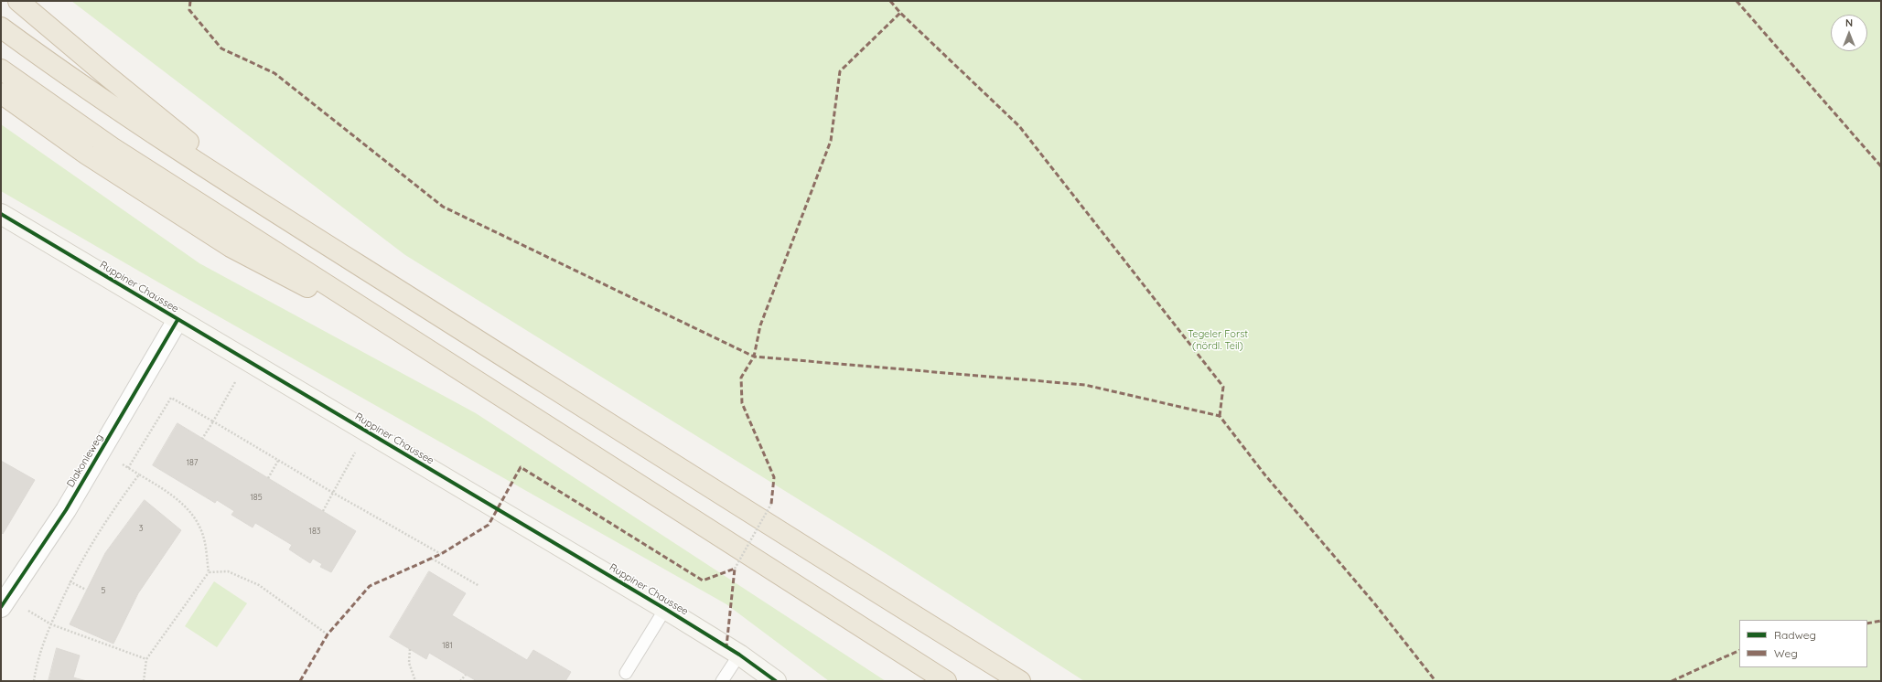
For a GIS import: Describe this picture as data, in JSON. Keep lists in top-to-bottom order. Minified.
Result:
{"streets":{"street":["Ruppiner Chaussee","Diakonieweg"]},"crossings":[["Ruppiner Chaussee","Diakonieweg"]],"parks":["Tegeler Forst (nördl. Teil)"],"house_numbers":["187","185","3","183","5","181"],"legend":["Radweg","Weg"],"north":"top"}
